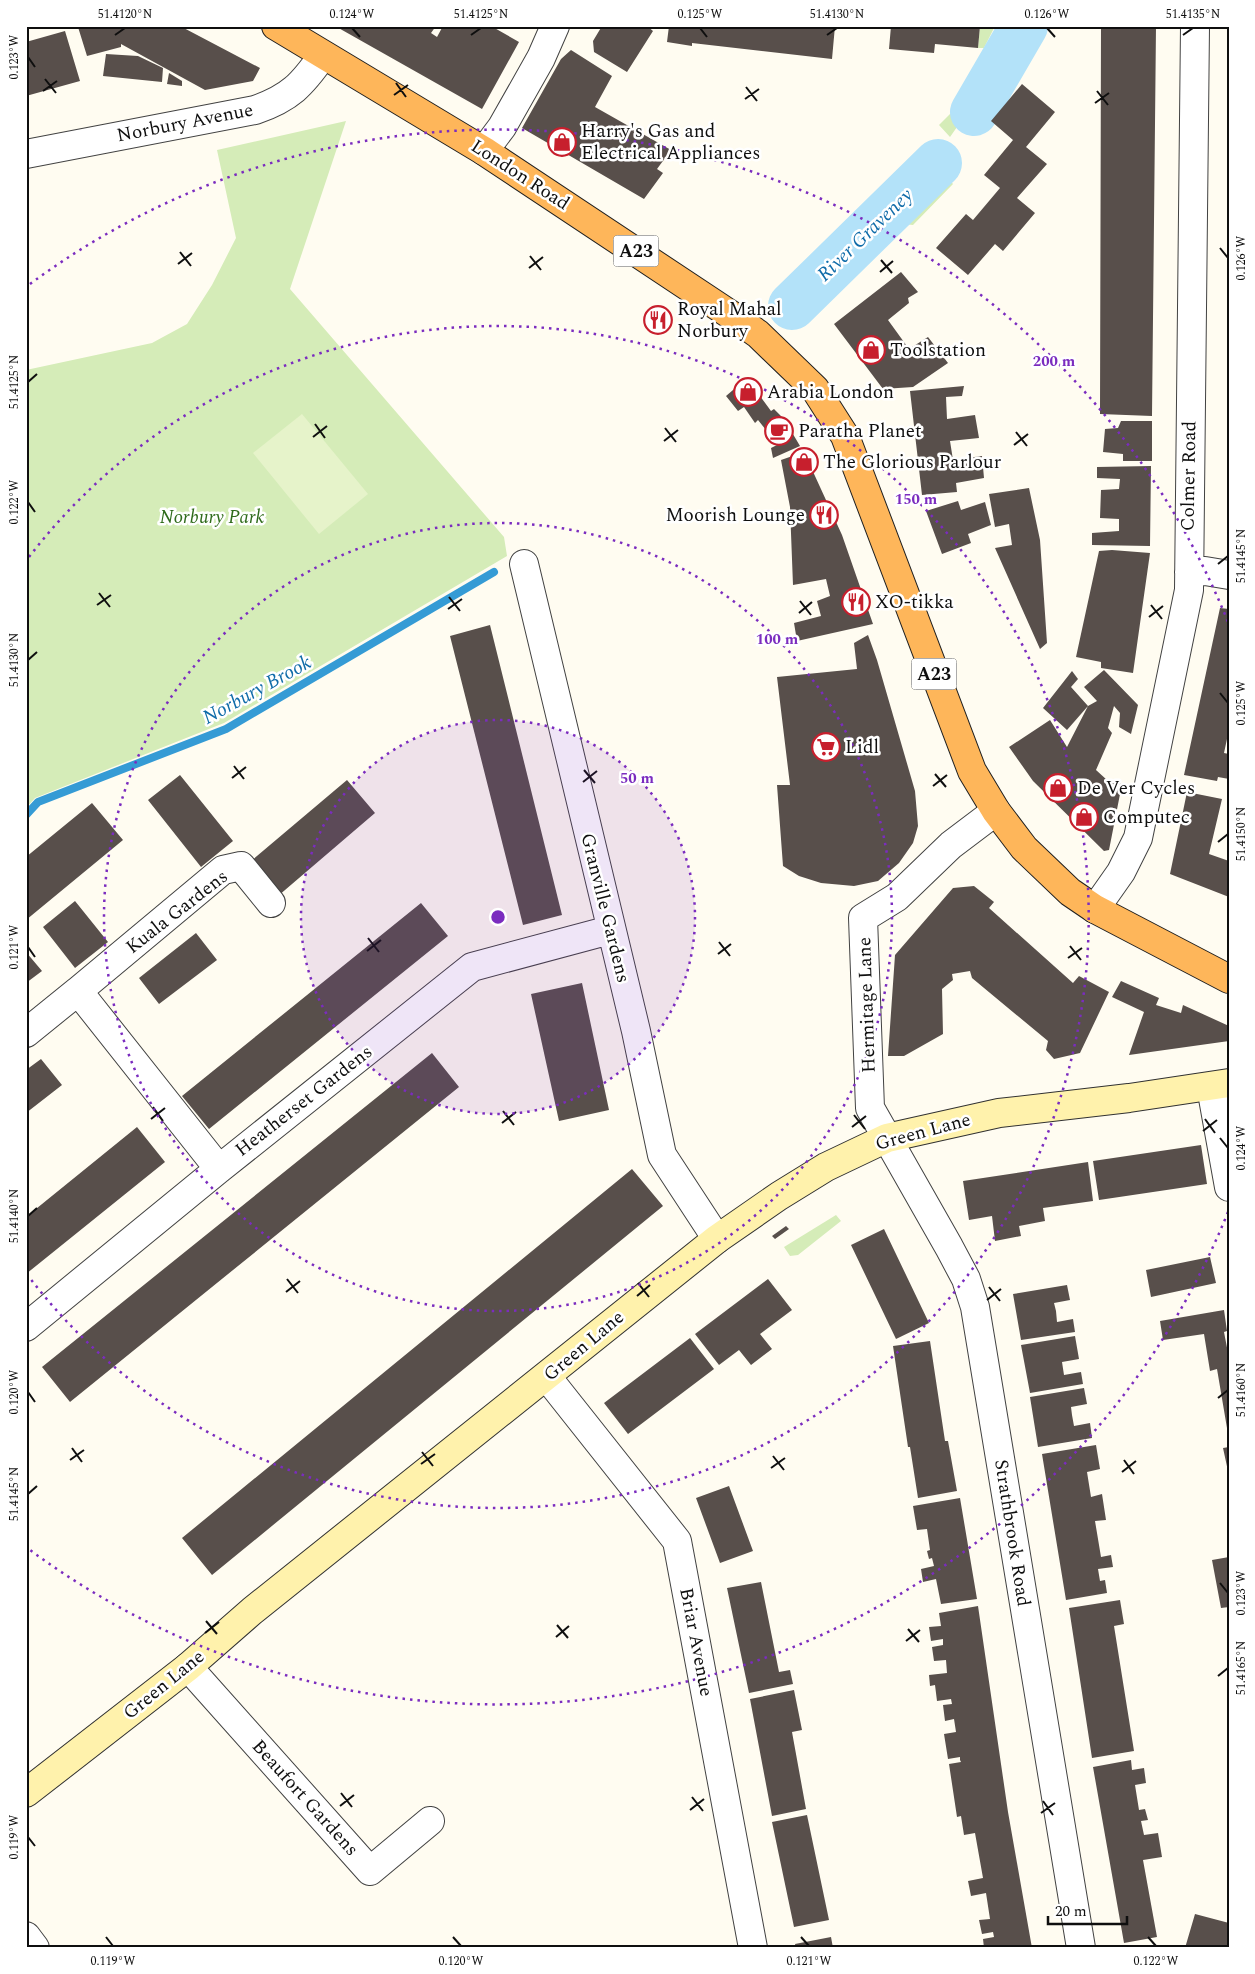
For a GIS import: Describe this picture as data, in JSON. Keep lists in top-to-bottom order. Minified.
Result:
{"streets":{"highway":["London Road","A23"],"main road":["Green Lane"],"street":["Norbury Avenue","Colmer Road","Granville Gardens","Kuala Gardens","Hermitage Lane","Heatherset Gardens","Strathbrook Road","Briar Avenue","Beaufort Gardens"]},"crossings":[["Norbury Avenue","London Road"],["London Road","A23"],["London Road","Hermitage Lane"],["A23","Colmer Road"],["A23","Hermitage Lane"],["Granville Gardens","Heatherset Gardens"],["Granville Gardens","Green Lane"],["Hermitage Lane","Green Lane"],["Hermitage Lane","Strathbrook Road"],["Green Lane","Strathbrook Road"],["Green Lane","Briar Avenue"],["Green Lane","Beaufort Gardens"]],"water":["River Graveney","Norbury Brook"],"parks":["Norbury Park"],"places":{"shop":["Harry's Gas and Electrical Appliances","Toolstation","Arabia London","The Glorious Parlour","De Ver Cycles","Computec"],"restaurant":["Royal Mahal Norbury","Moorish Lounge","XO-tikka"],"cafe":["Paratha Planet"],"supermarket":["Lidl"]},"scale_bar":"20 m","coordinates":["51.4120°N","0.124°W","51.4125°N","0.125°W","51.4130°N","0.126°W","51.4135°N","0.123°W","0.122°W","51.4145°N","51.4150°N","0.121°W","51.4140°N","51.4160°N","0.120°W","51.4165°N","0.119°W"],"rings":["200 m","150 m","100 m","50 m"]}
